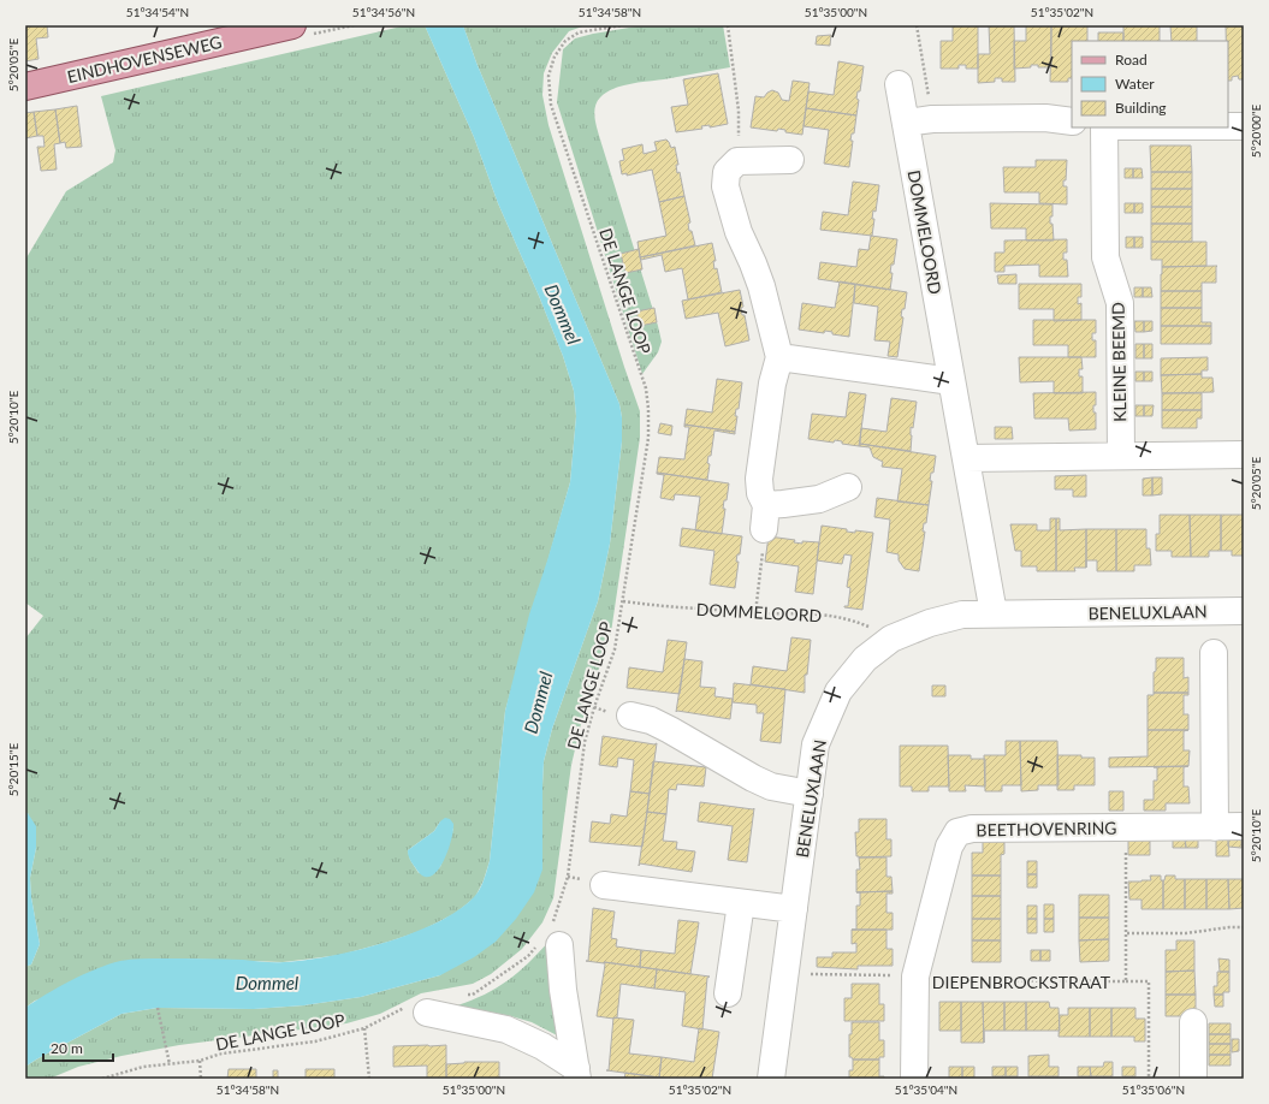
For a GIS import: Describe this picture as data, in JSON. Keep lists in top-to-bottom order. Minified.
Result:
{"streets":{"main road":["EINDHOVENSEWEG"],"street":["DOMMELOORD","KLEINE BEEMD","BENELUXLAAN","BEETHOVENRING"],"path":["DE LANGE LOOP","DIEPENBROCKSTRAAT"]},"crossings":[["DOMMELOORD","DE LANGE LOOP"],["DOMMELOORD","BENELUXLAAN"],["BENELUXLAAN","DIEPENBROCKSTRAAT"],["BEETHOVENRING","DIEPENBROCKSTRAAT"]],"water":["Dommel"],"legend":["Road","Water","Building"],"scale_bar":"20 m","coordinates":["51°34'54\"N","51°34'56\"N","51°34'58\"N","51°35'00\"N","51°35'02\"N","5°20'05\"E","5°20'00\"E","5°20'10\"E","5°20'15\"E","51°35'04\"N","51°35'06\"N"]}
